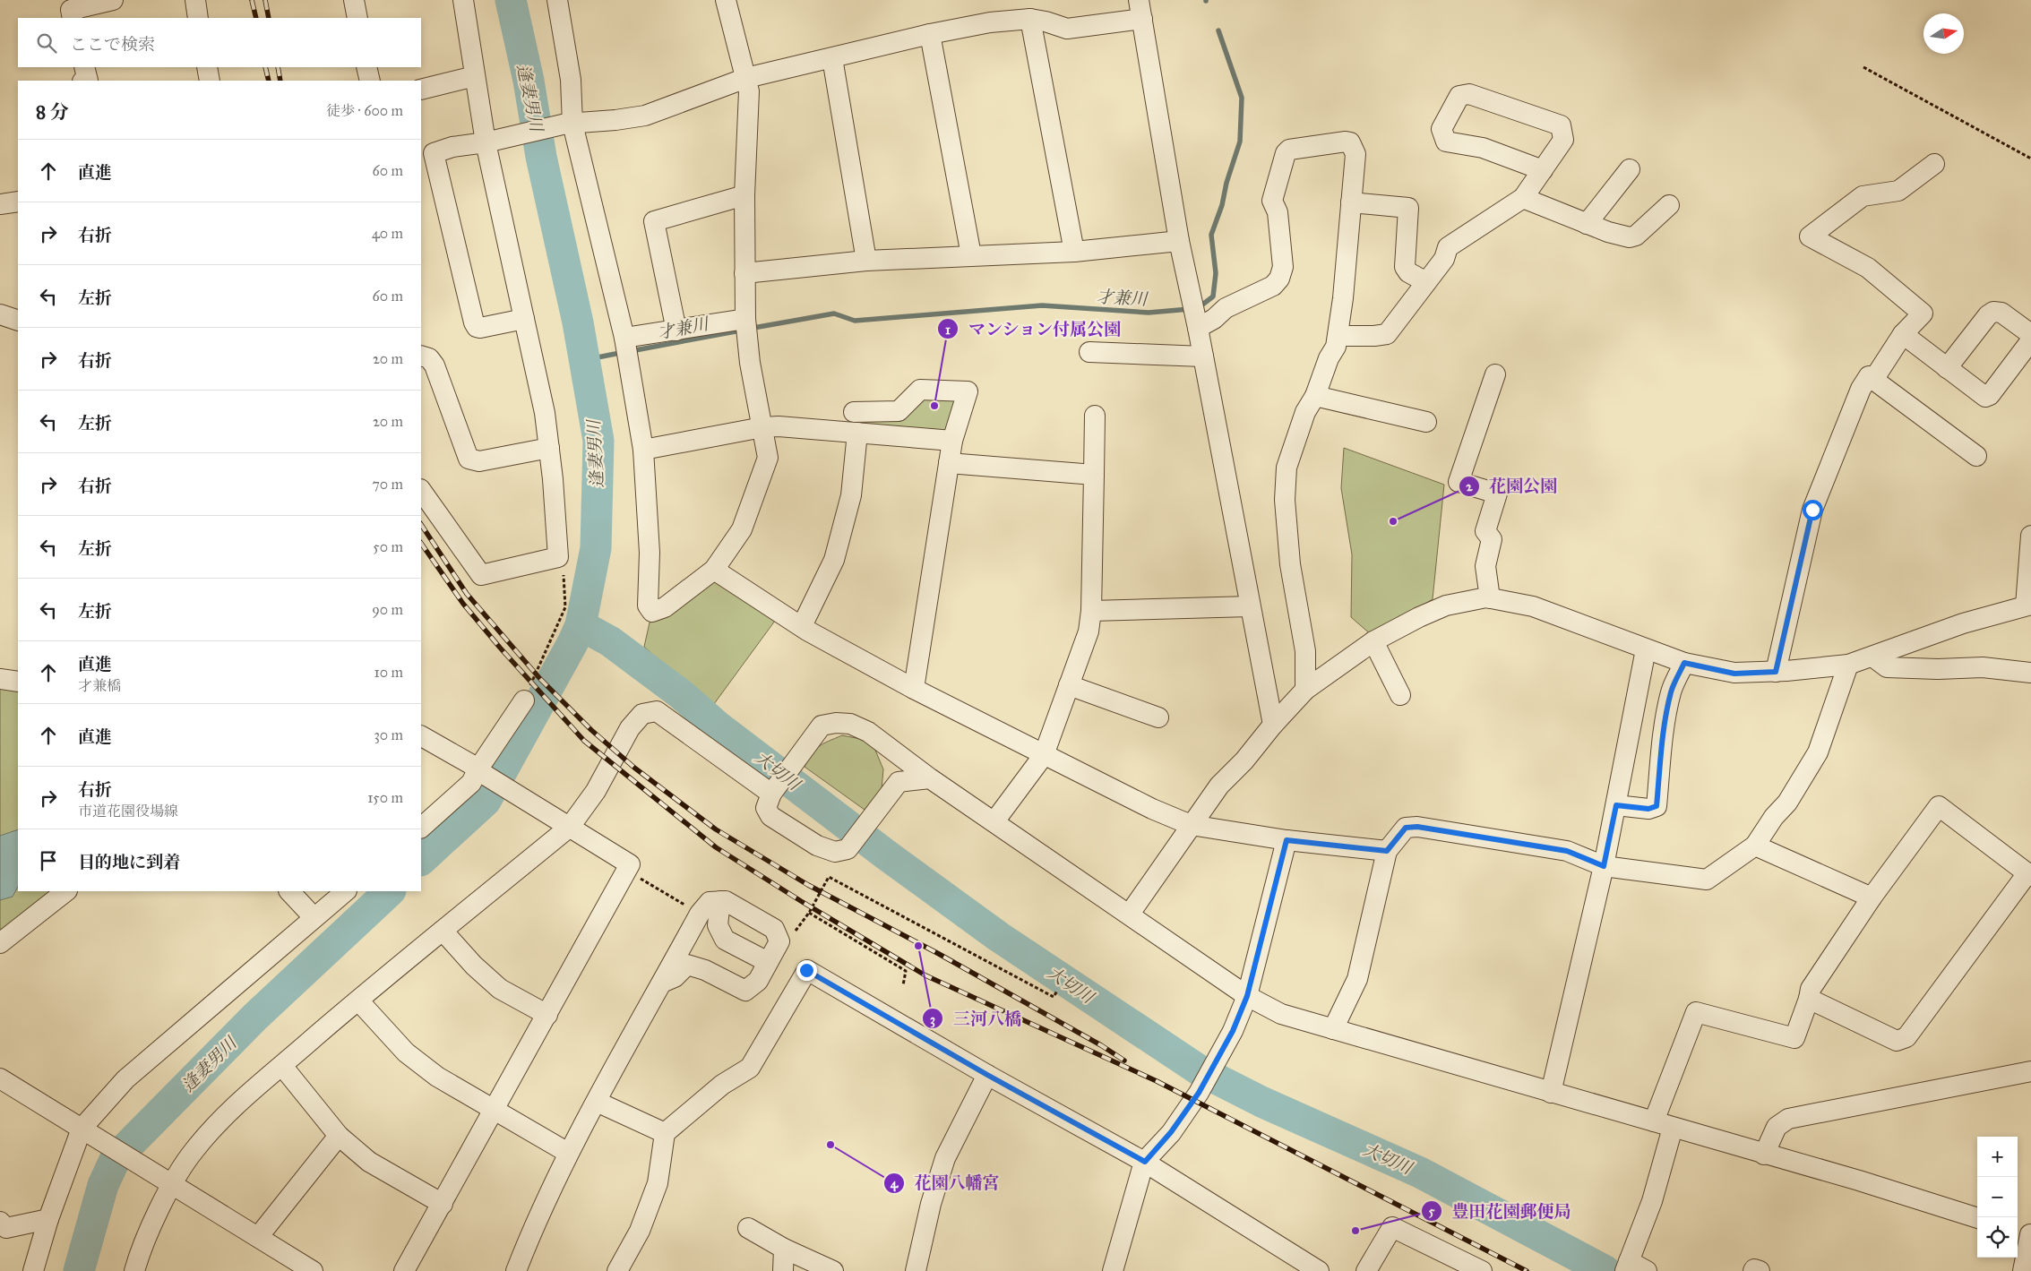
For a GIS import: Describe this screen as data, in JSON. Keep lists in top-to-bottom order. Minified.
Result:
{"water":["逢妻男川","才兼川","大切川"],"places":["マンション付属公園","花園公園","三河八橋","花園八幡宮","豊田花園郵便局"],"north":"right","page":{"search":"ここで検索","heading":["8 分","徒歩 · 600 m"],"list":[["直進","60 m"],["右折","40 m"],["左折","60 m"],["右折","20 m"],["左折","20 m"],["右折","70 m"],["左折","50 m"],["左折","90 m"],["直進","才兼橋","10 m"],["直進","30 m"],["右折","市道花園役場線","150 m"],"目的地に到着"],"map_buttons":["+","−"]}}
